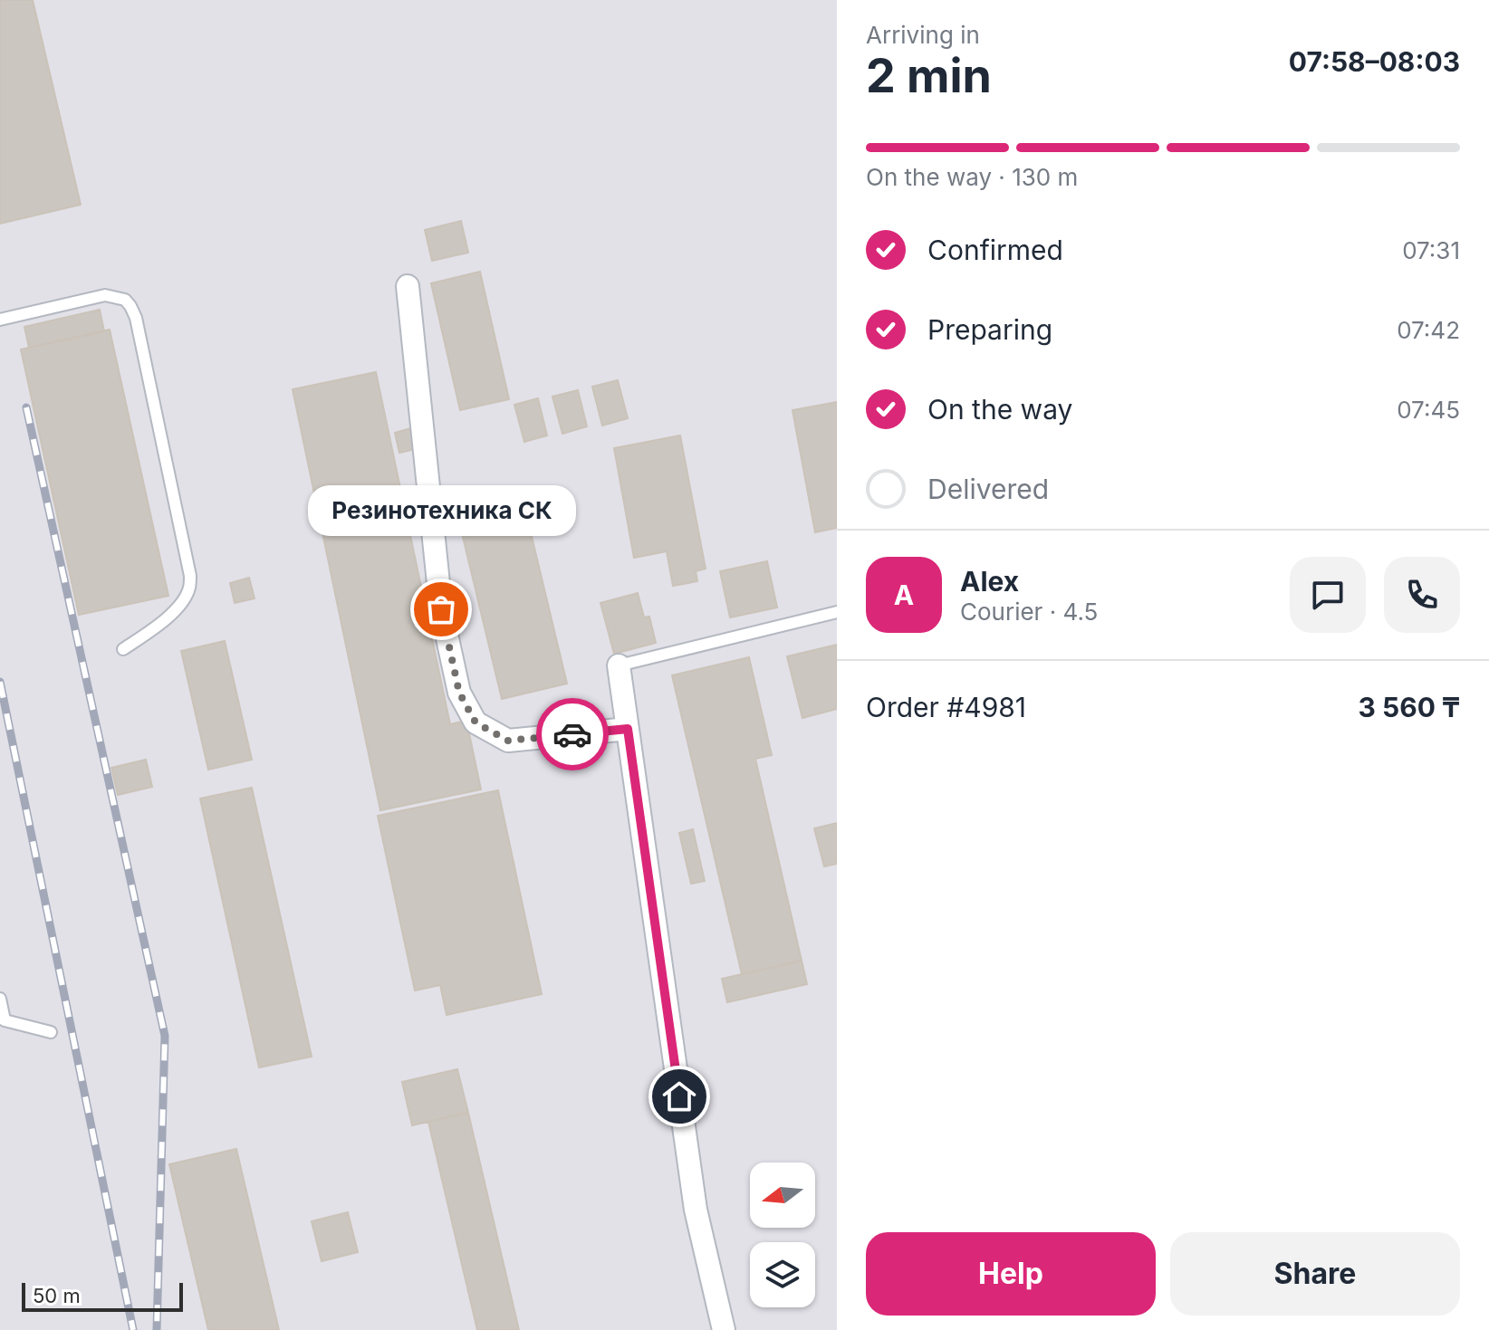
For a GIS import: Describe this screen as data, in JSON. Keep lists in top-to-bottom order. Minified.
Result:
{"places":["Резинотехника СК"],"scale_bar":"50 m","north":"left","page":{"heading":["2 min","Arriving in","07:58–08:03"],"panel":["Alex","Courier · 4.5","Order #4981","3 560 ₸"],"bar":"On the way · 130 m","list":[["Confirmed","07:31"],["Preparing","07:42"],["On the way","07:45"],"Delivered"],"bubble":"Резинотехника СК","round":"A","buttons":["Help","Share"],"scale":"50 m"}}
